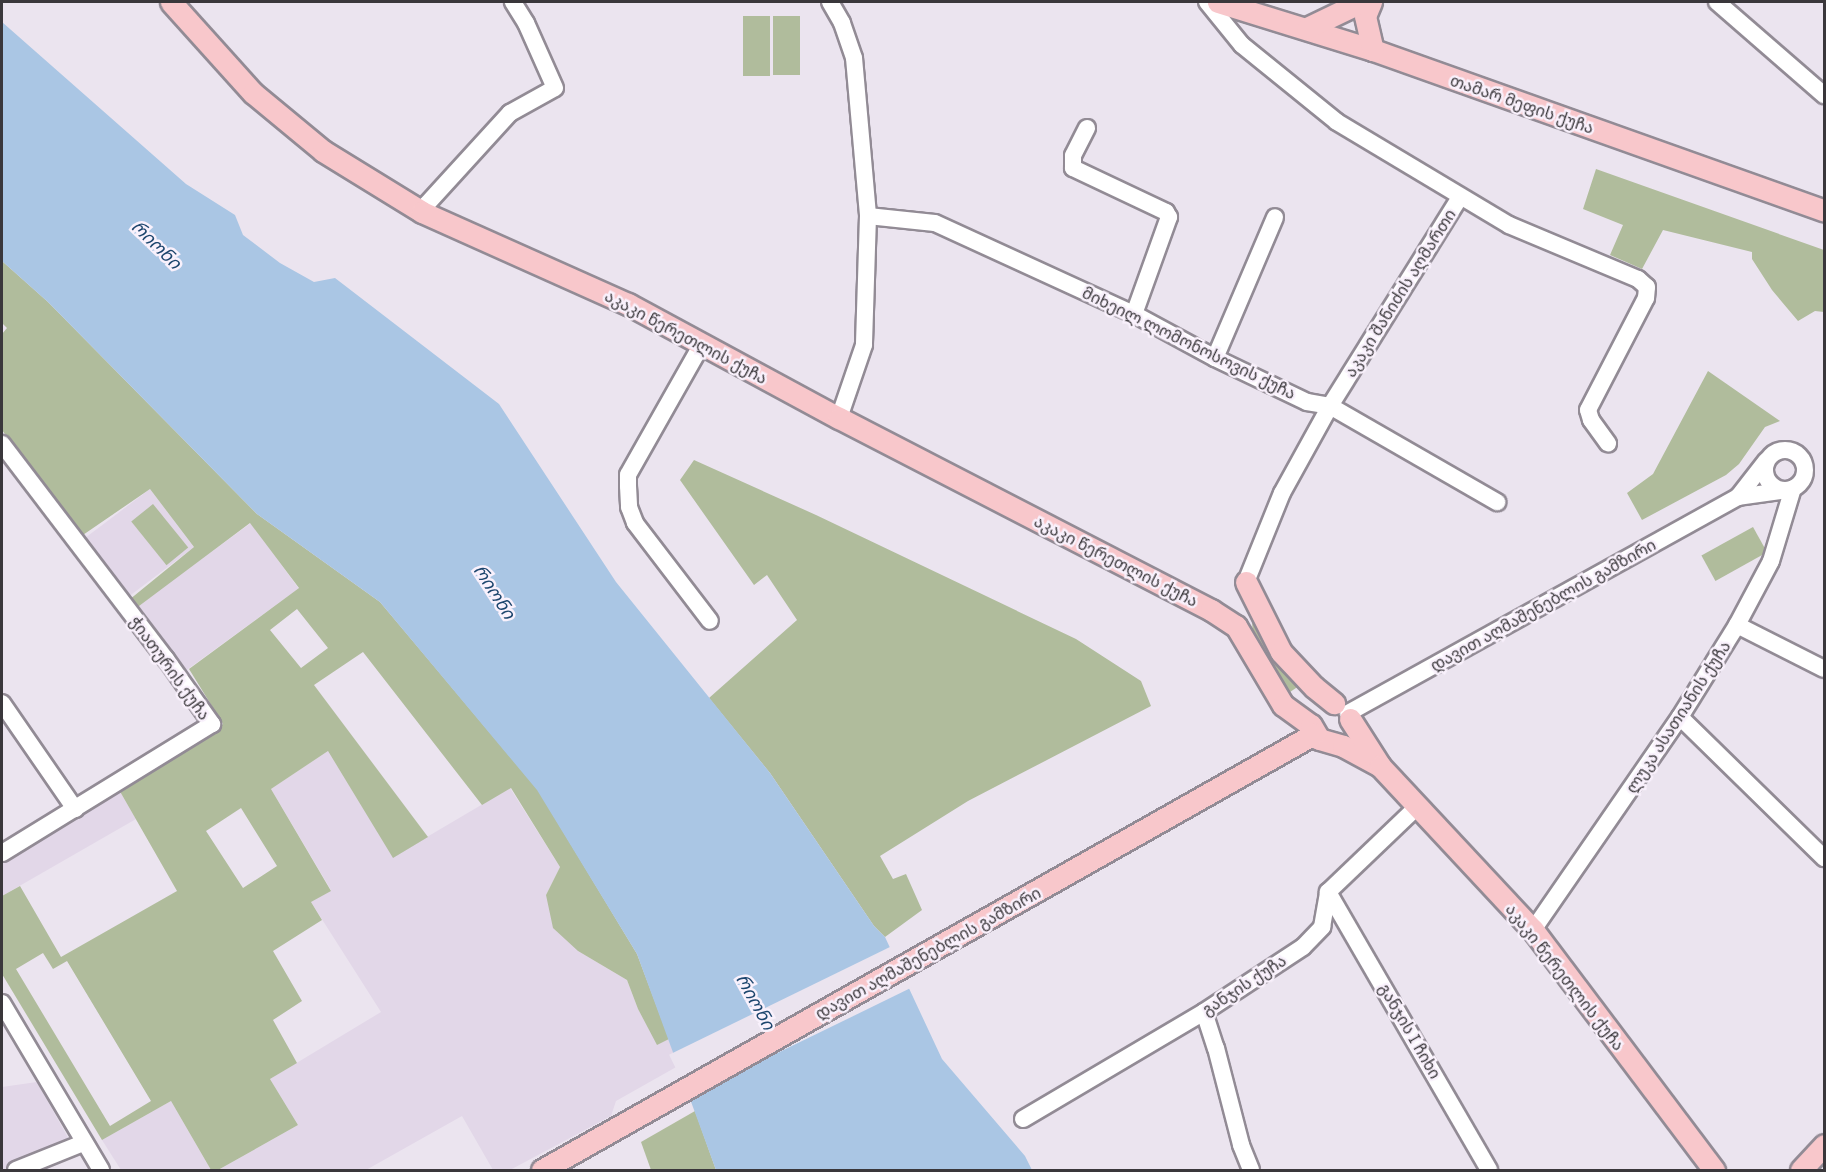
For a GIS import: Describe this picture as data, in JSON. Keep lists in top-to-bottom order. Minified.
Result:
{"streets":{"main road":["თამარ მეფის ქუჩა","აკაკი წერეთლის ქუჩა","დავით აღმაშენებლის გამზირი"],"street":["აკაკი შანიძის აღმართი","მიხეილ ლომონოსოვის ქუჩა","ჭიათურის ქუჩა","ლუკა ასათიანის ქუჩა","განჯის ქუჩა","განჯის I ჩიხი"]},"crossings":[["აკაკი შანიძის აღმართი","აკაკი წერეთლის ქუჩა"],["აკაკი შანიძის აღმართი","მიხეილ ლომონოსოვის ქუჩა"],["აკაკი წერეთლის ქუჩა","დავით აღმაშენებლის გამზირი"],["აკაკი წერეთლის ქუჩა","ლუკა ასათიანის ქუჩა"],["დავით აღმაშენებლის გამზირი","ლუკა ასათიანის ქუჩა"],["განჯის ქუჩა","განჯის I ჩიხი"]],"water":["რიონი"]}
